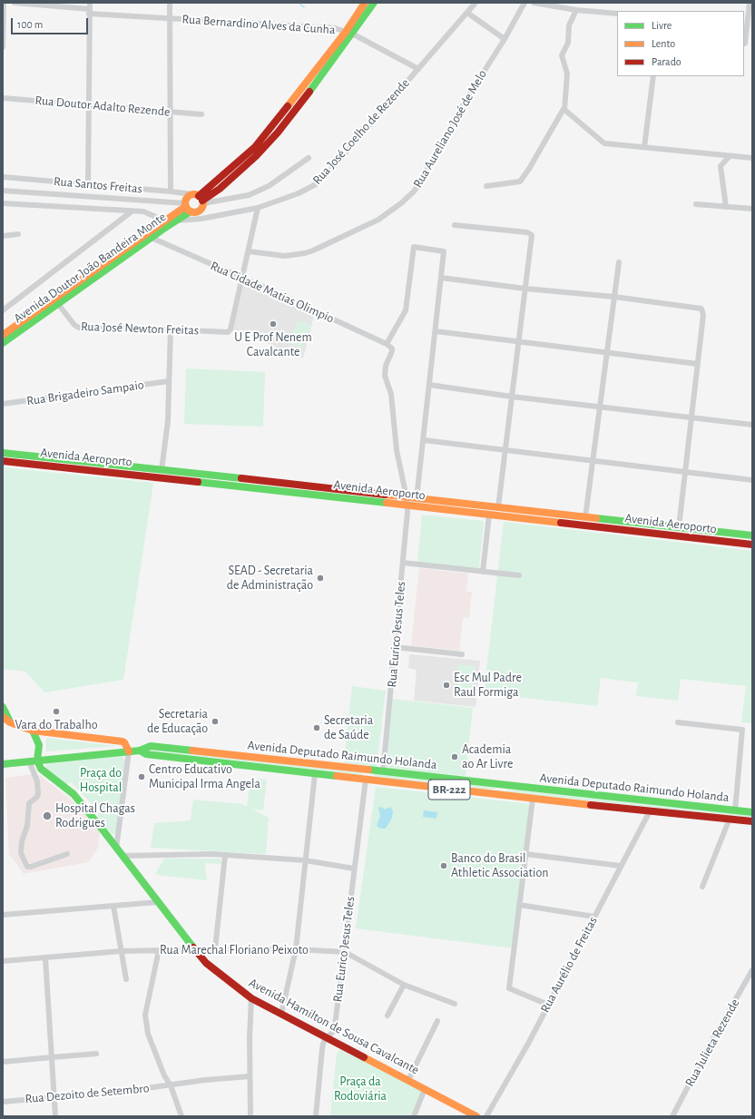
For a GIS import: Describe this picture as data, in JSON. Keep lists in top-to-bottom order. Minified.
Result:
{"streets":{"main road":["Avenida Doutor João Bandeira Monte","Avenida Aeroporto","Avenida Deputado Raimundo Holanda","BR-222","Avenida Hamilton de Sousa Cavalcante"],"street":["Rua Bernardino Alves da Cunha","Rua Doutor Adalto Rezende","Rua Aureliano José de Melo","Rua José Coelho de Rezende","Rua Santos Freitas","Rua Cidade Matias Olimpio","Rua José Newton Freitas","Rua Brigadeiro Sampaio","Rua Eurico Jesus Teles","Rua Marechal Floriano Peixoto","Rua Aurélio de Freitas","Rua Julieta Rezende","Rua Dezoito de Setembro"]},"crossings":[["Rua Bernardino Alves da Cunha","Rua José Coelho de Rezende"],["Rua José Coelho de Rezende","Rua Santos Freitas"],["Rua José Coelho de Rezende","Avenida Doutor João Bandeira Monte"],["Avenida Doutor João Bandeira Monte","Rua Cidade Matias Olimpio"],["Avenida Doutor João Bandeira Monte","Rua José Newton Freitas"],["Rua Cidade Matias Olimpio","Rua José Newton Freitas"],["Rua Cidade Matias Olimpio","Rua Eurico Jesus Teles"],["Avenida Aeroporto","Rua Eurico Jesus Teles"],["Rua Eurico Jesus Teles","Avenida Deputado Raimundo Holanda"],["Rua Eurico Jesus Teles","Rua Marechal Floriano Peixoto"],["Rua Eurico Jesus Teles","Avenida Hamilton de Sousa Cavalcante"],["Avenida Deputado Raimundo Holanda","BR-222"],["Avenida Deputado Raimundo Holanda","Rua Aurélio de Freitas"],["BR-222","Avenida Hamilton de Sousa Cavalcante"],["Rua Marechal Floriano Peixoto","Avenida Hamilton de Sousa Cavalcante"]],"parks":["Praça do Hospital","Praça da Rodoviária"],"places":["U E Prof Nenem Cavalcante","SEAD - Secretaria de Administração","Esc Mul Padre Raul Formiga","Vara do Trabalho","Secretaria de Educação","Secretaria de Saúde","Academia ao Ar Livre","Centro Educativo Municipal Irma Angela","Hospital Chagas Rodrigues","Banco do Brasil Athletic Association"],"legend":["Livre","Lento","Parado"],"scale_bar":"100 m"}
